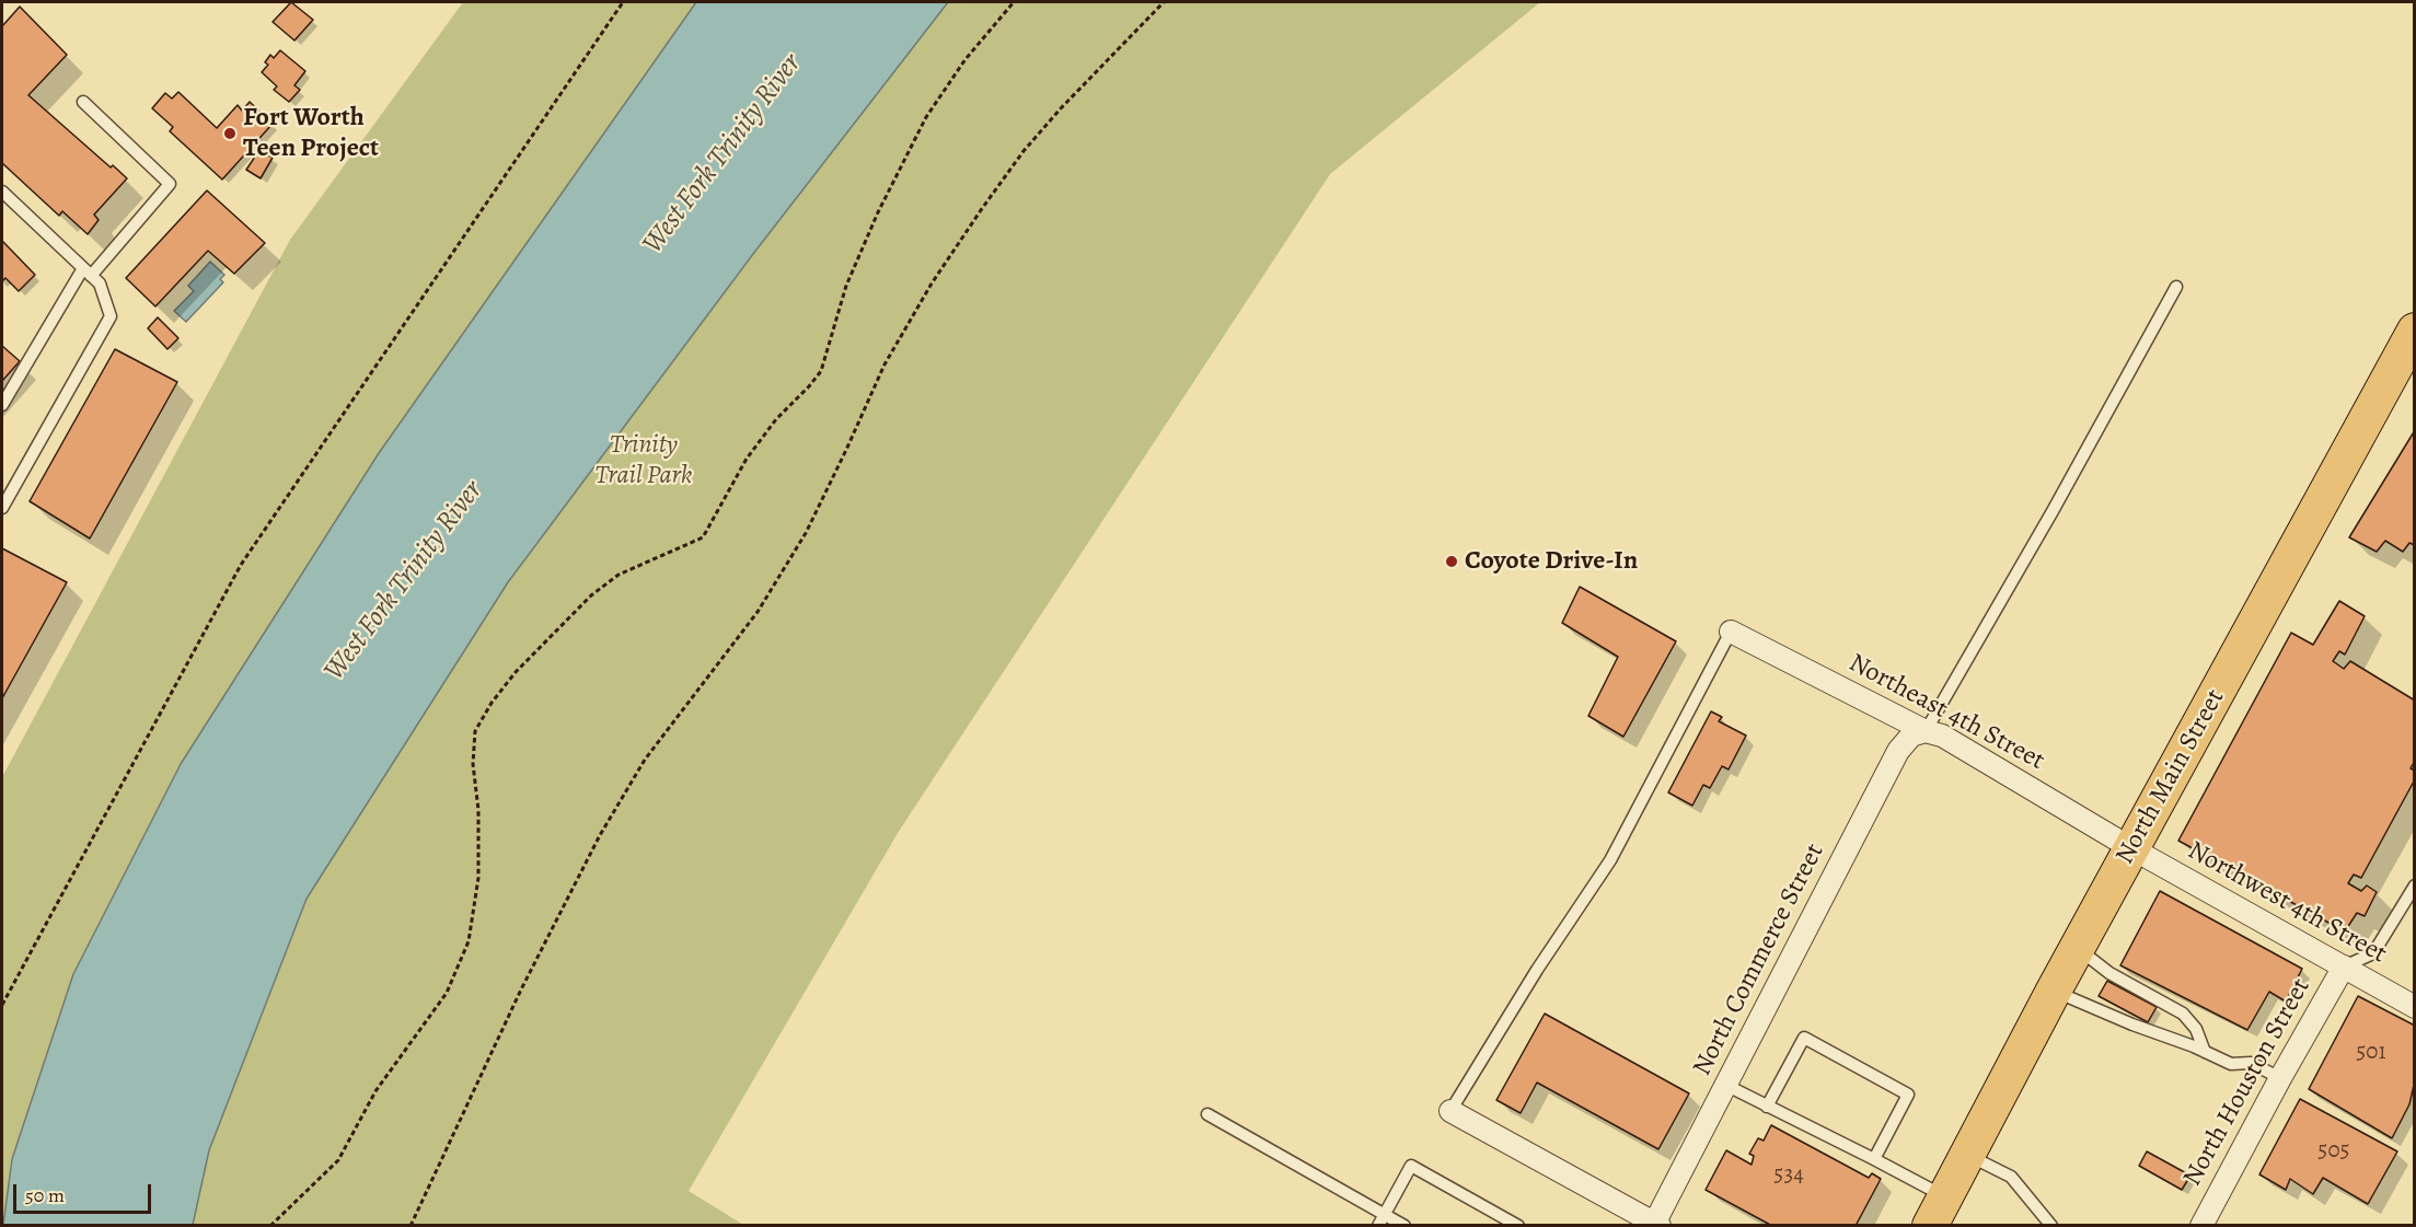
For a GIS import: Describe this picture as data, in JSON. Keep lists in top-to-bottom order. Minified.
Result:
{"streets":{"main road":["North Main Street"],"street":["Northeast 4th Street","Northwest 4th Street","North Commerce Street","North Houston Street"]},"crossings":[["Northeast 4th Street","North Main Street"],["Northeast 4th Street","Northwest 4th Street"],["Northeast 4th Street","North Commerce Street"],["North Main Street","Northwest 4th Street"],["Northwest 4th Street","North Houston Street"]],"water":["West Fork Trinity River"],"parks":["Trinity Trail Park"],"places":["Fort Worth Teen Project","Coyote Drive-In"],"house_numbers":["501","505","534"],"scale_bar":"50 m"}
